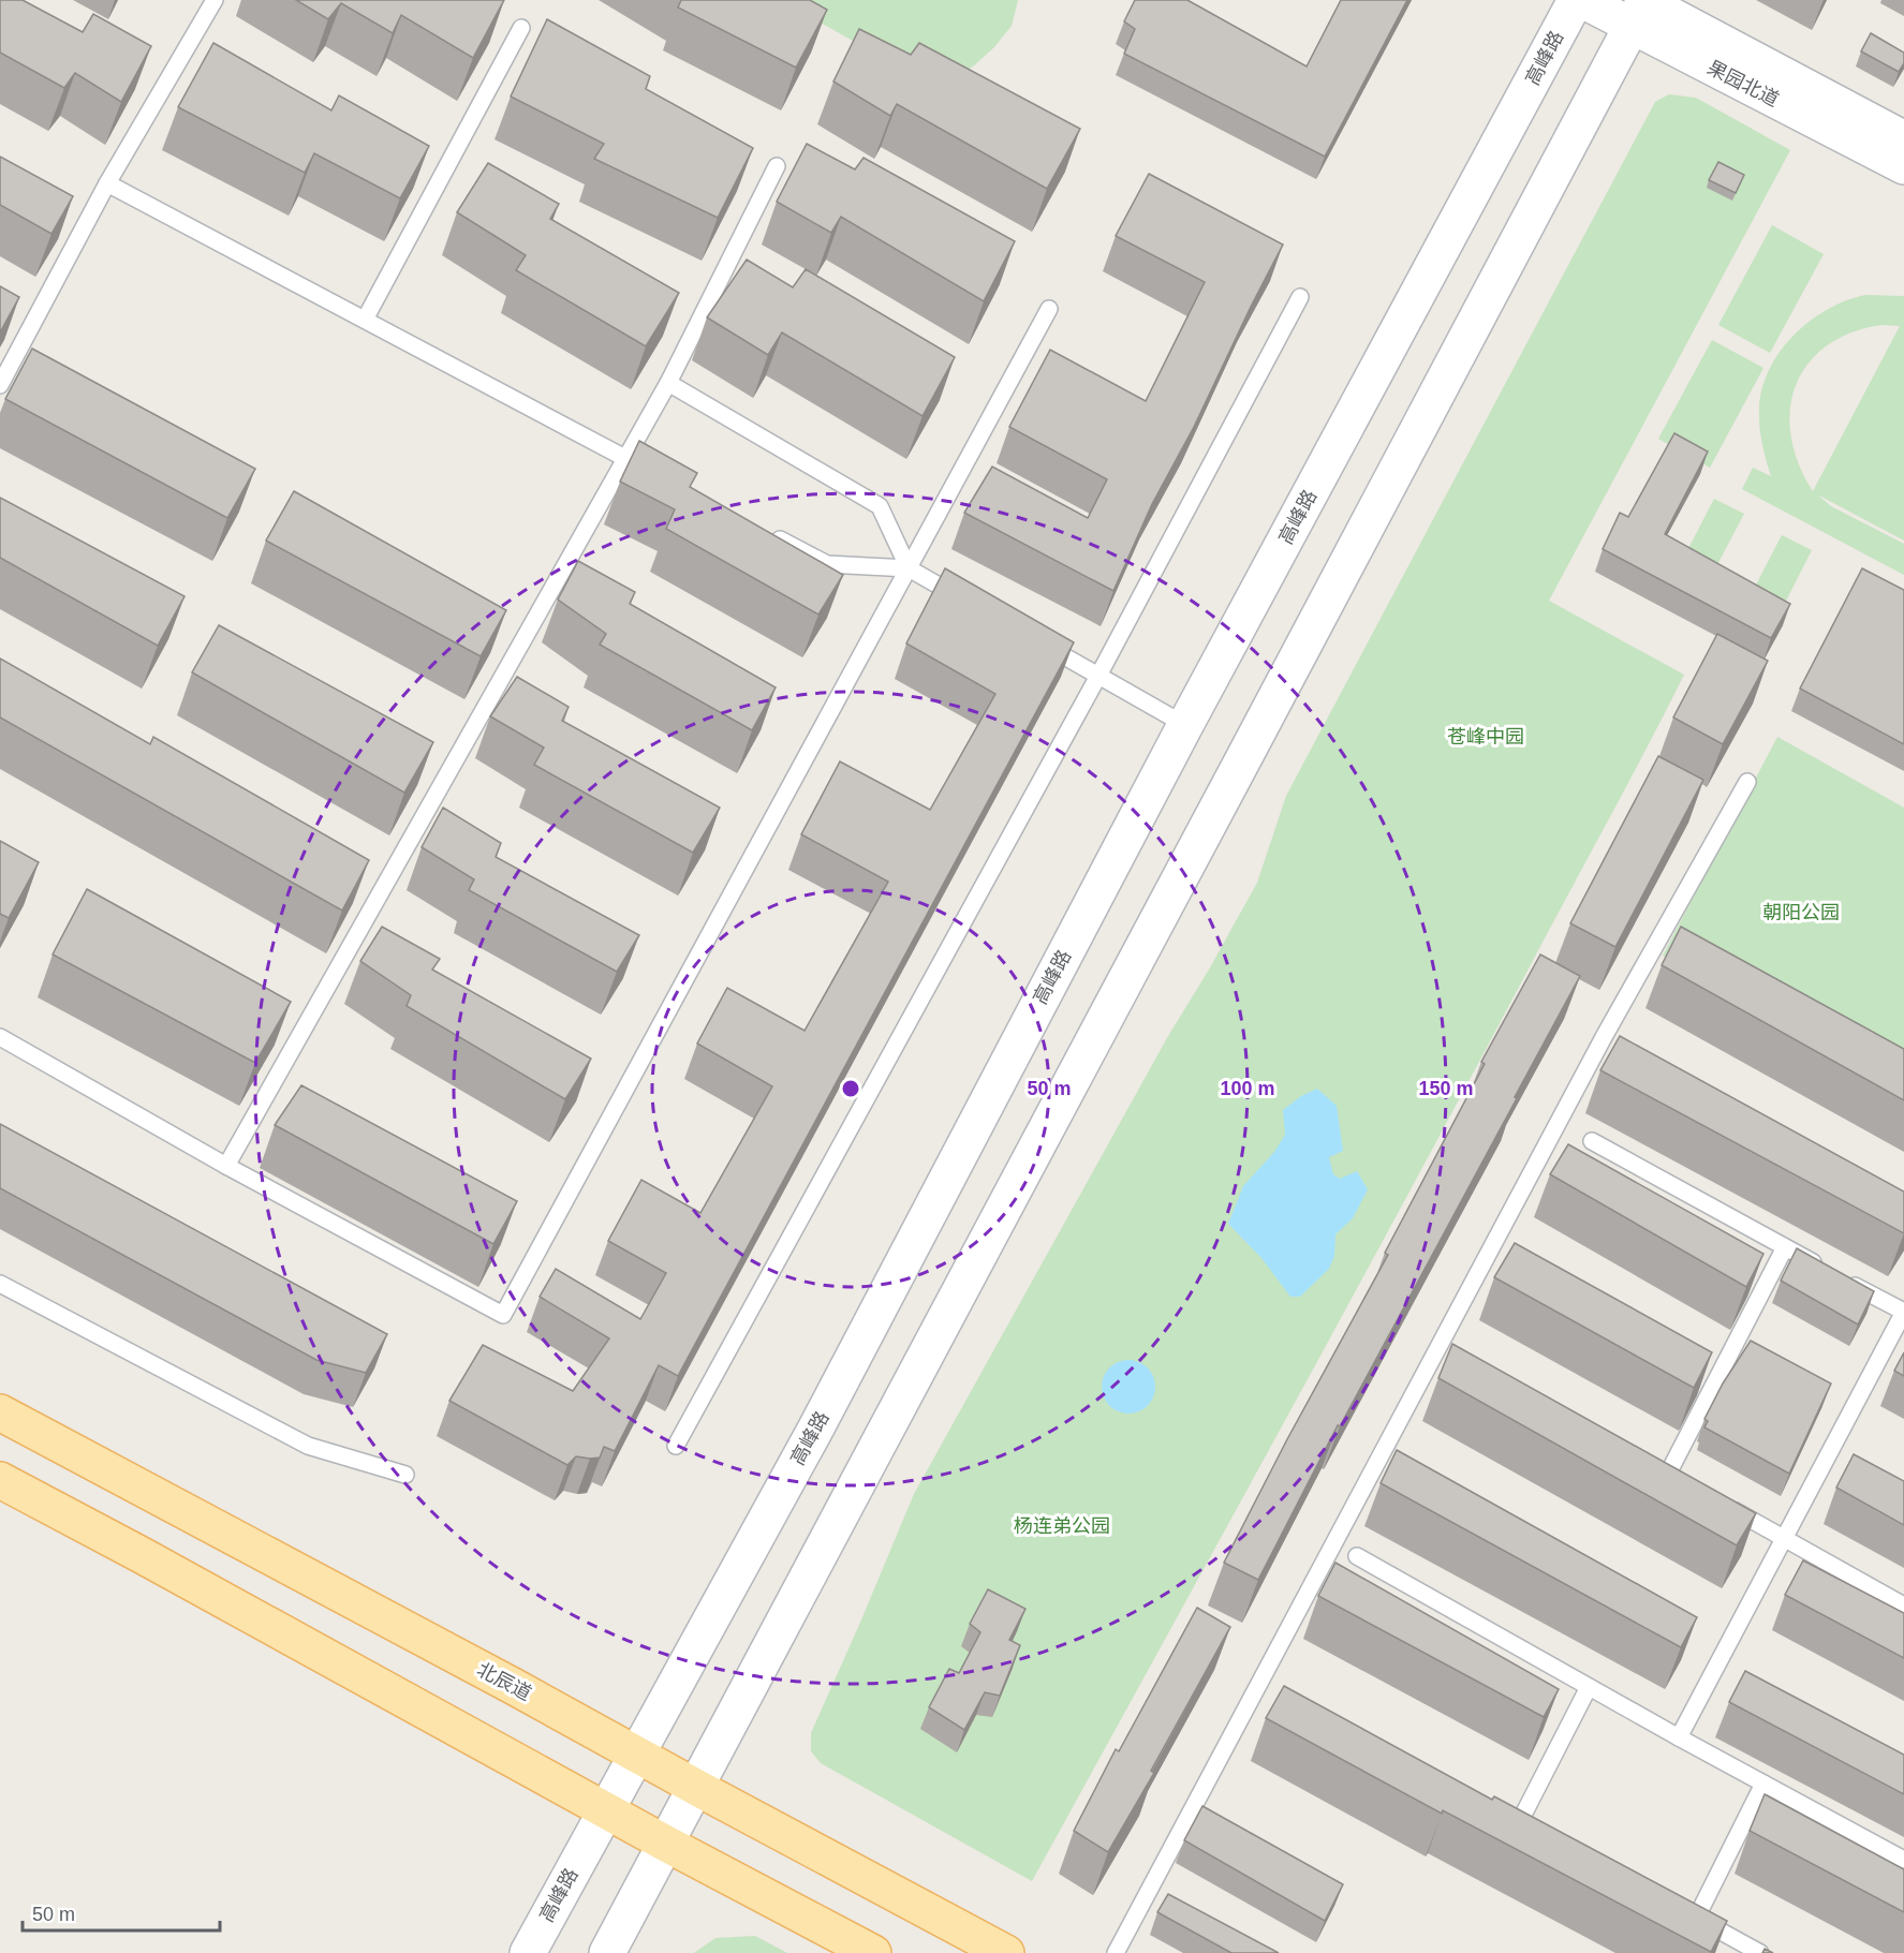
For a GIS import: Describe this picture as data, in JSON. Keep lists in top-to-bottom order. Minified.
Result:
{"streets":{"main road":["高峰路","果园北道","北辰道"]},"crossings":[["高峰路","北辰道"]],"parks":["苍峰中园","朝阳公园","杨连弟公园"],"scale_bar":"50 m","rings":["50 m","100 m","150 m"]}
